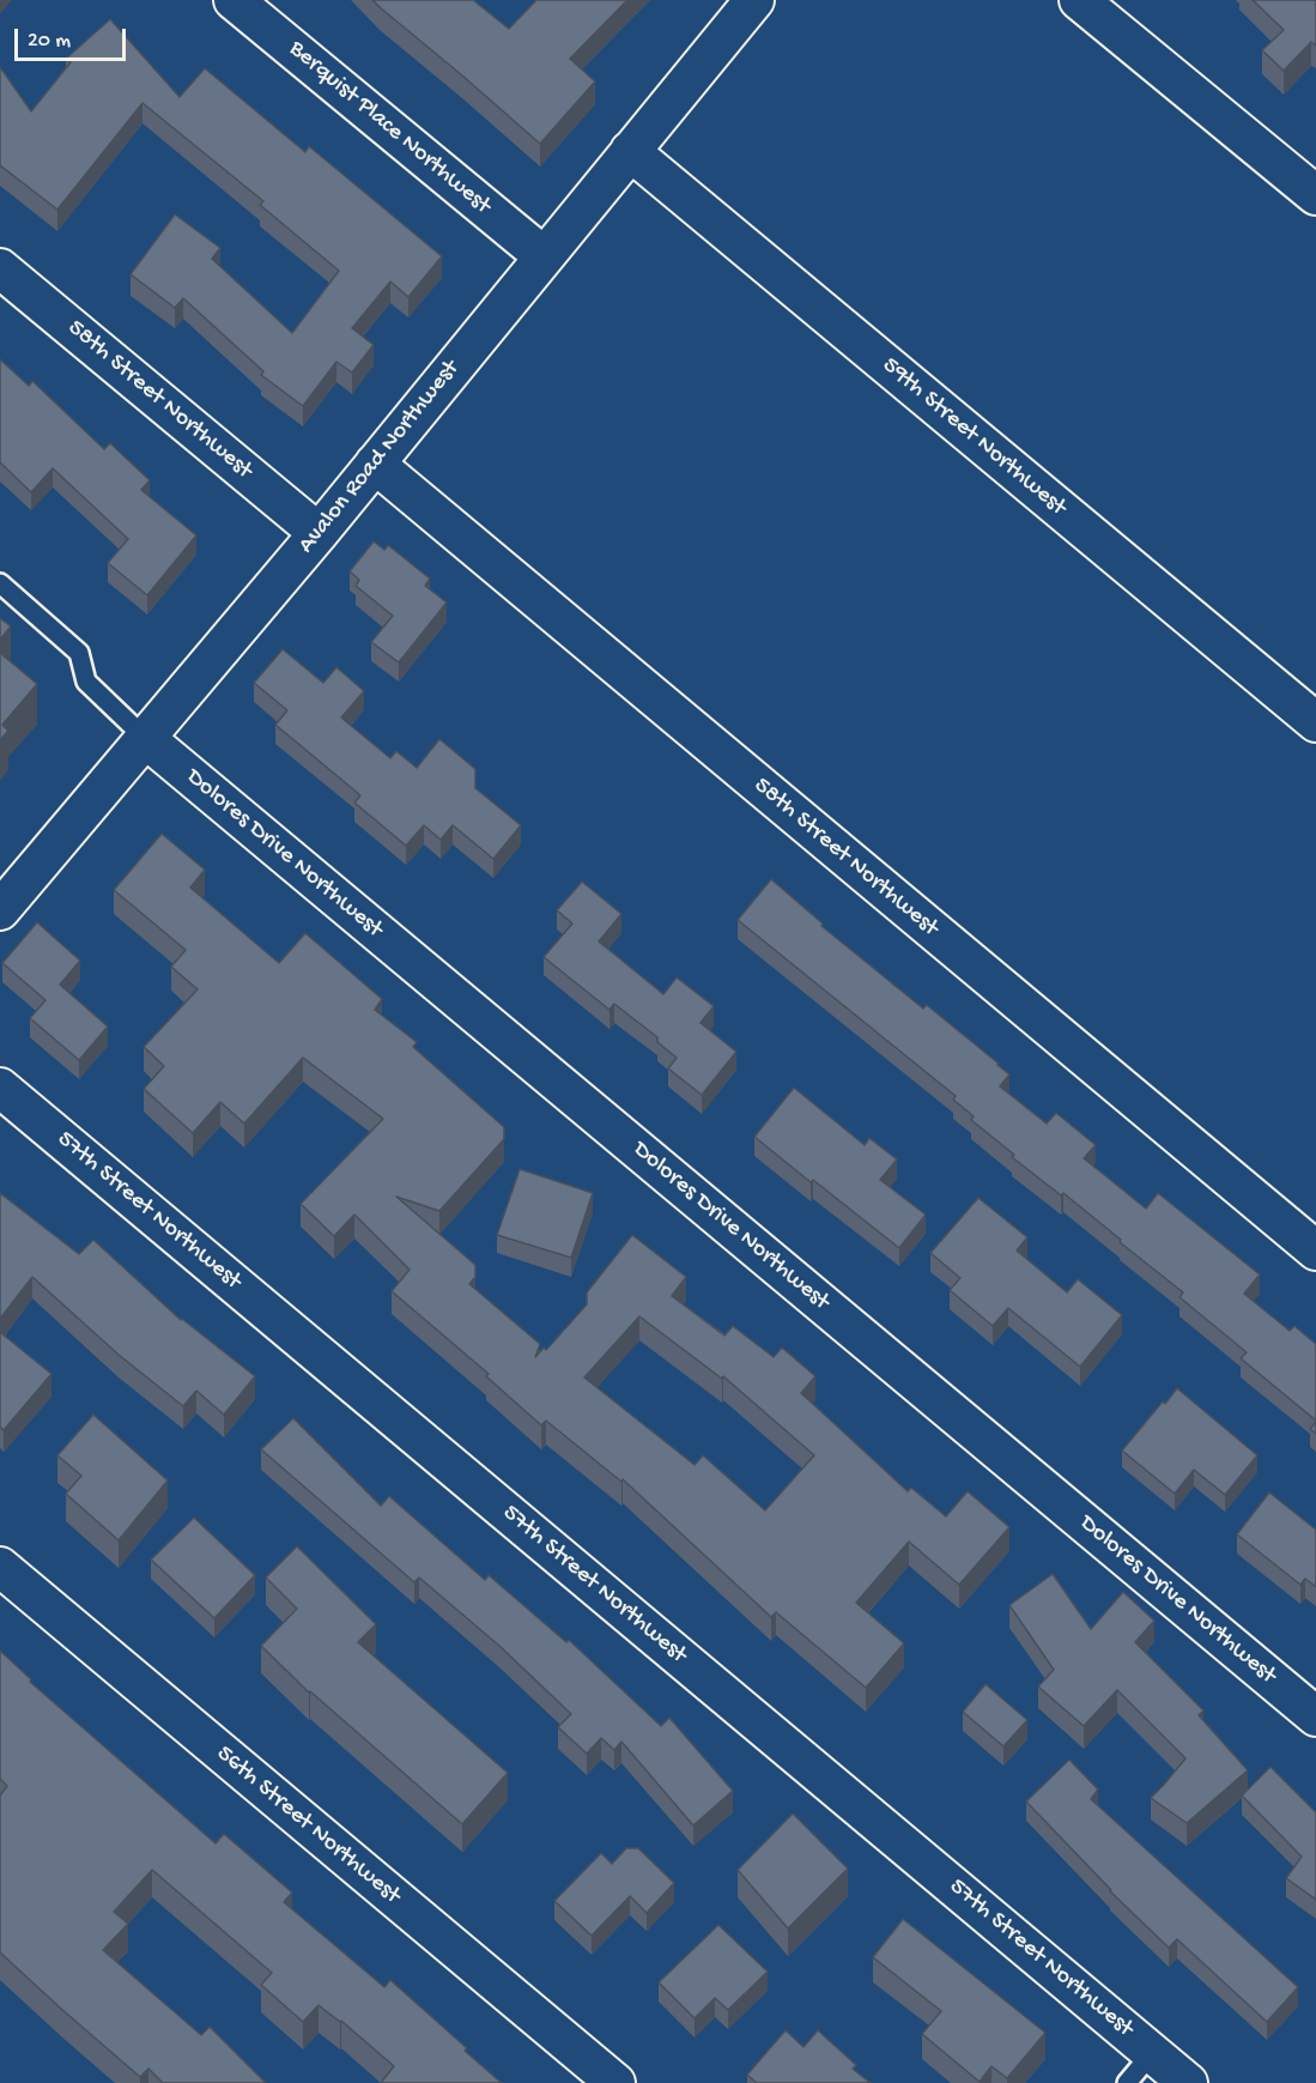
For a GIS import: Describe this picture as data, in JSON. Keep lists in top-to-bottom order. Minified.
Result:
{"streets":{"street":["Berquist Place Northwest","58th Street Northwest","59th Street Northwest","Avalon Road Northwest","Dolores Drive Northwest","57th Street Northwest","56th Street Northwest"]},"crossings":[["Berquist Place Northwest","Avalon Road Northwest"],["58th Street Northwest","Avalon Road Northwest"],["59th Street Northwest","Avalon Road Northwest"],["Avalon Road Northwest","Dolores Drive Northwest"]],"scale_bar":"20 m"}
